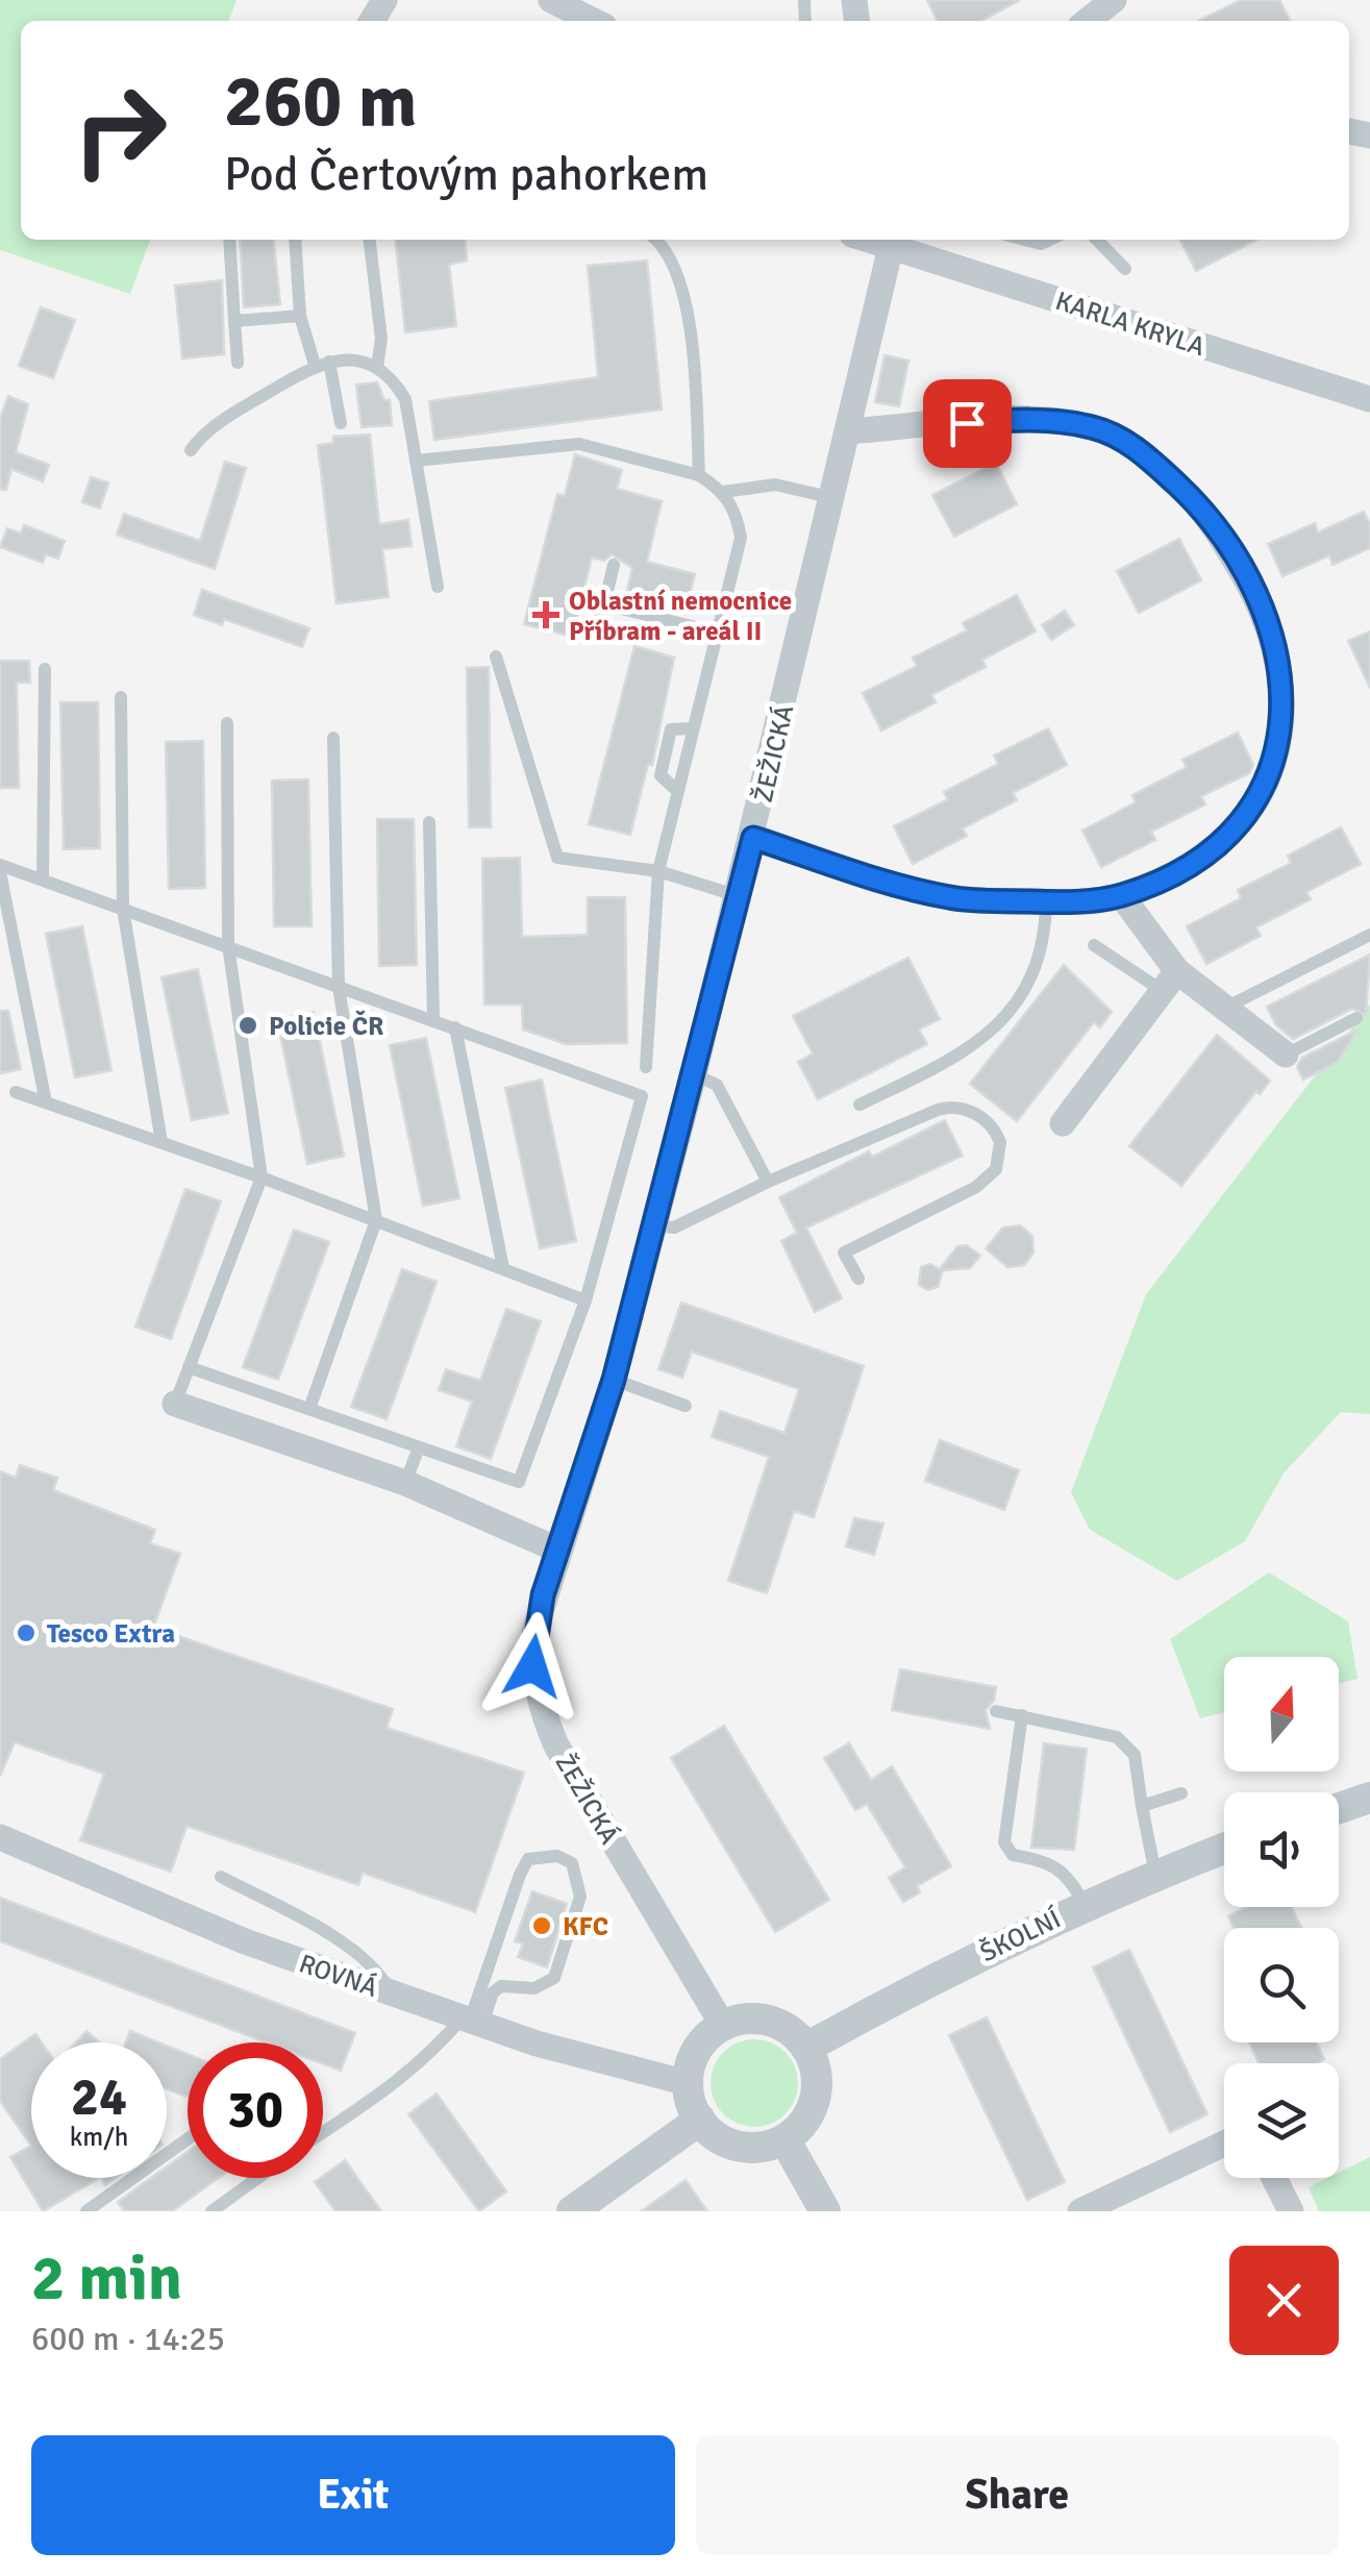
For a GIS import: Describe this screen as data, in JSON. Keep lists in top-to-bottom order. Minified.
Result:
{"streets":{"street":["KARLA KRYLA","ŽEŽICKÁ","ŠKOLNÍ","ROVNÁ"]},"crossings":[["KARLA KRYLA","ŽEŽICKÁ"],["ŽEŽICKÁ","ŠKOLNÍ"],["ŽEŽICKÁ","ROVNÁ"],["ŠKOLNÍ","ROVNÁ"]],"places":{"health":["Oblastní nemocnice Příbram - areál II"],"other":["Policie ČR","Tesco Extra","KFC"]},"north":"top","page":{"turn":["260 m","Pod Čertovým pahorkem"],"speed":"24 km/h","limit":"30","heading":["2 min","600 m · 14:25"],"buttons":["Exit","Share"]}}
